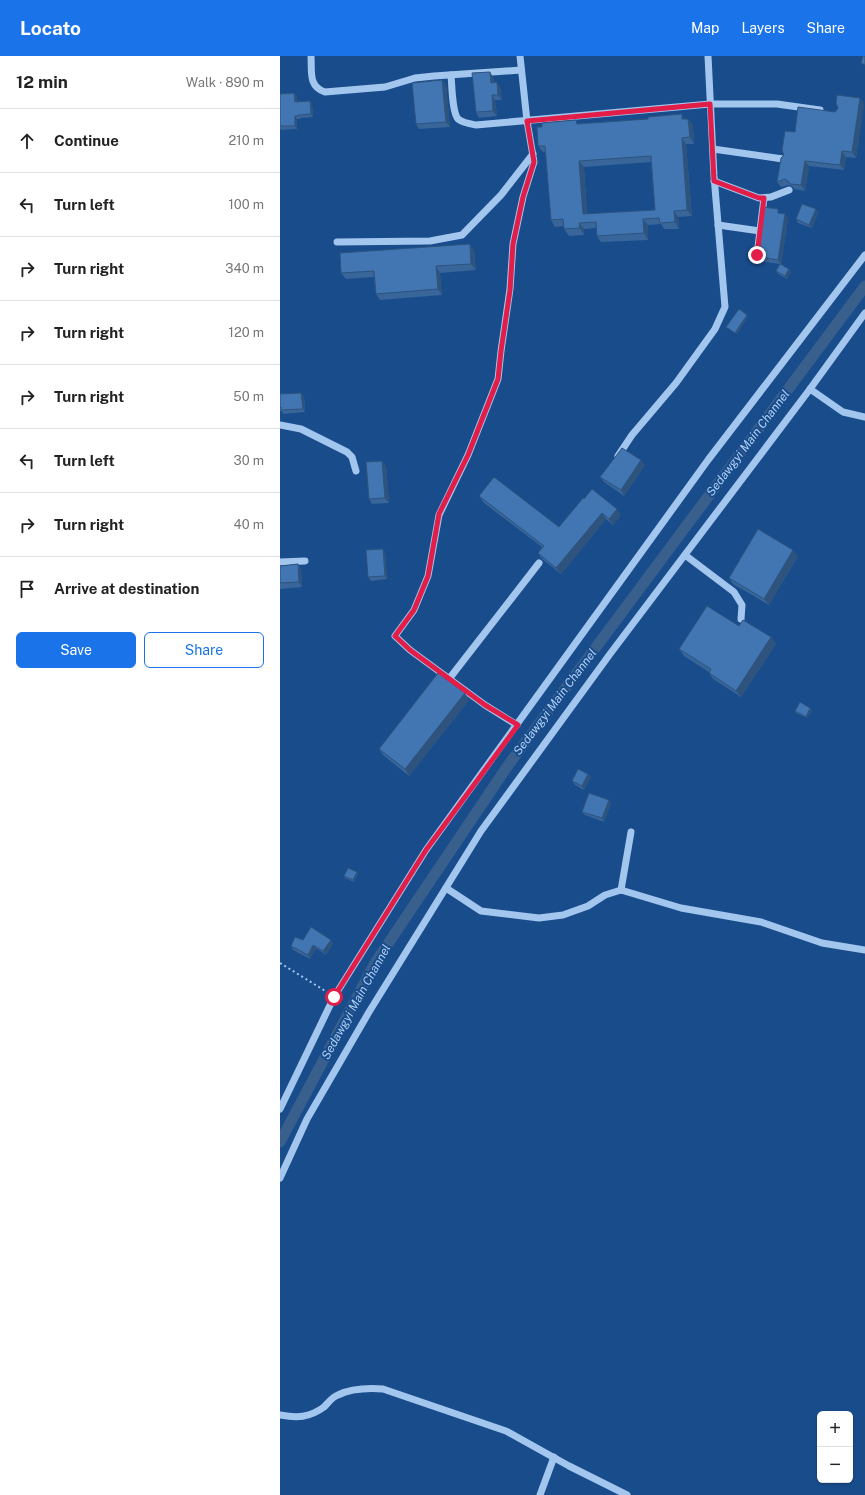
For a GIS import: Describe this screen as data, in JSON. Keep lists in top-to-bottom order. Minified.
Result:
{"water":["Sedawgyi Main Channel"],"page":{"header":"Locato","nav":["Map","Layers","Share"],"heading":["12 min","Walk · 890 m"],"list":[["Continue","210 m"],["Turn left","100 m"],["Turn right","340 m"],["Turn right","120 m"],["Turn right","50 m"],["Turn left","30 m"],["Turn right","40 m"],"Arrive at destination"],"buttons":["Save","Share"],"map_buttons":["+","−"]}}
